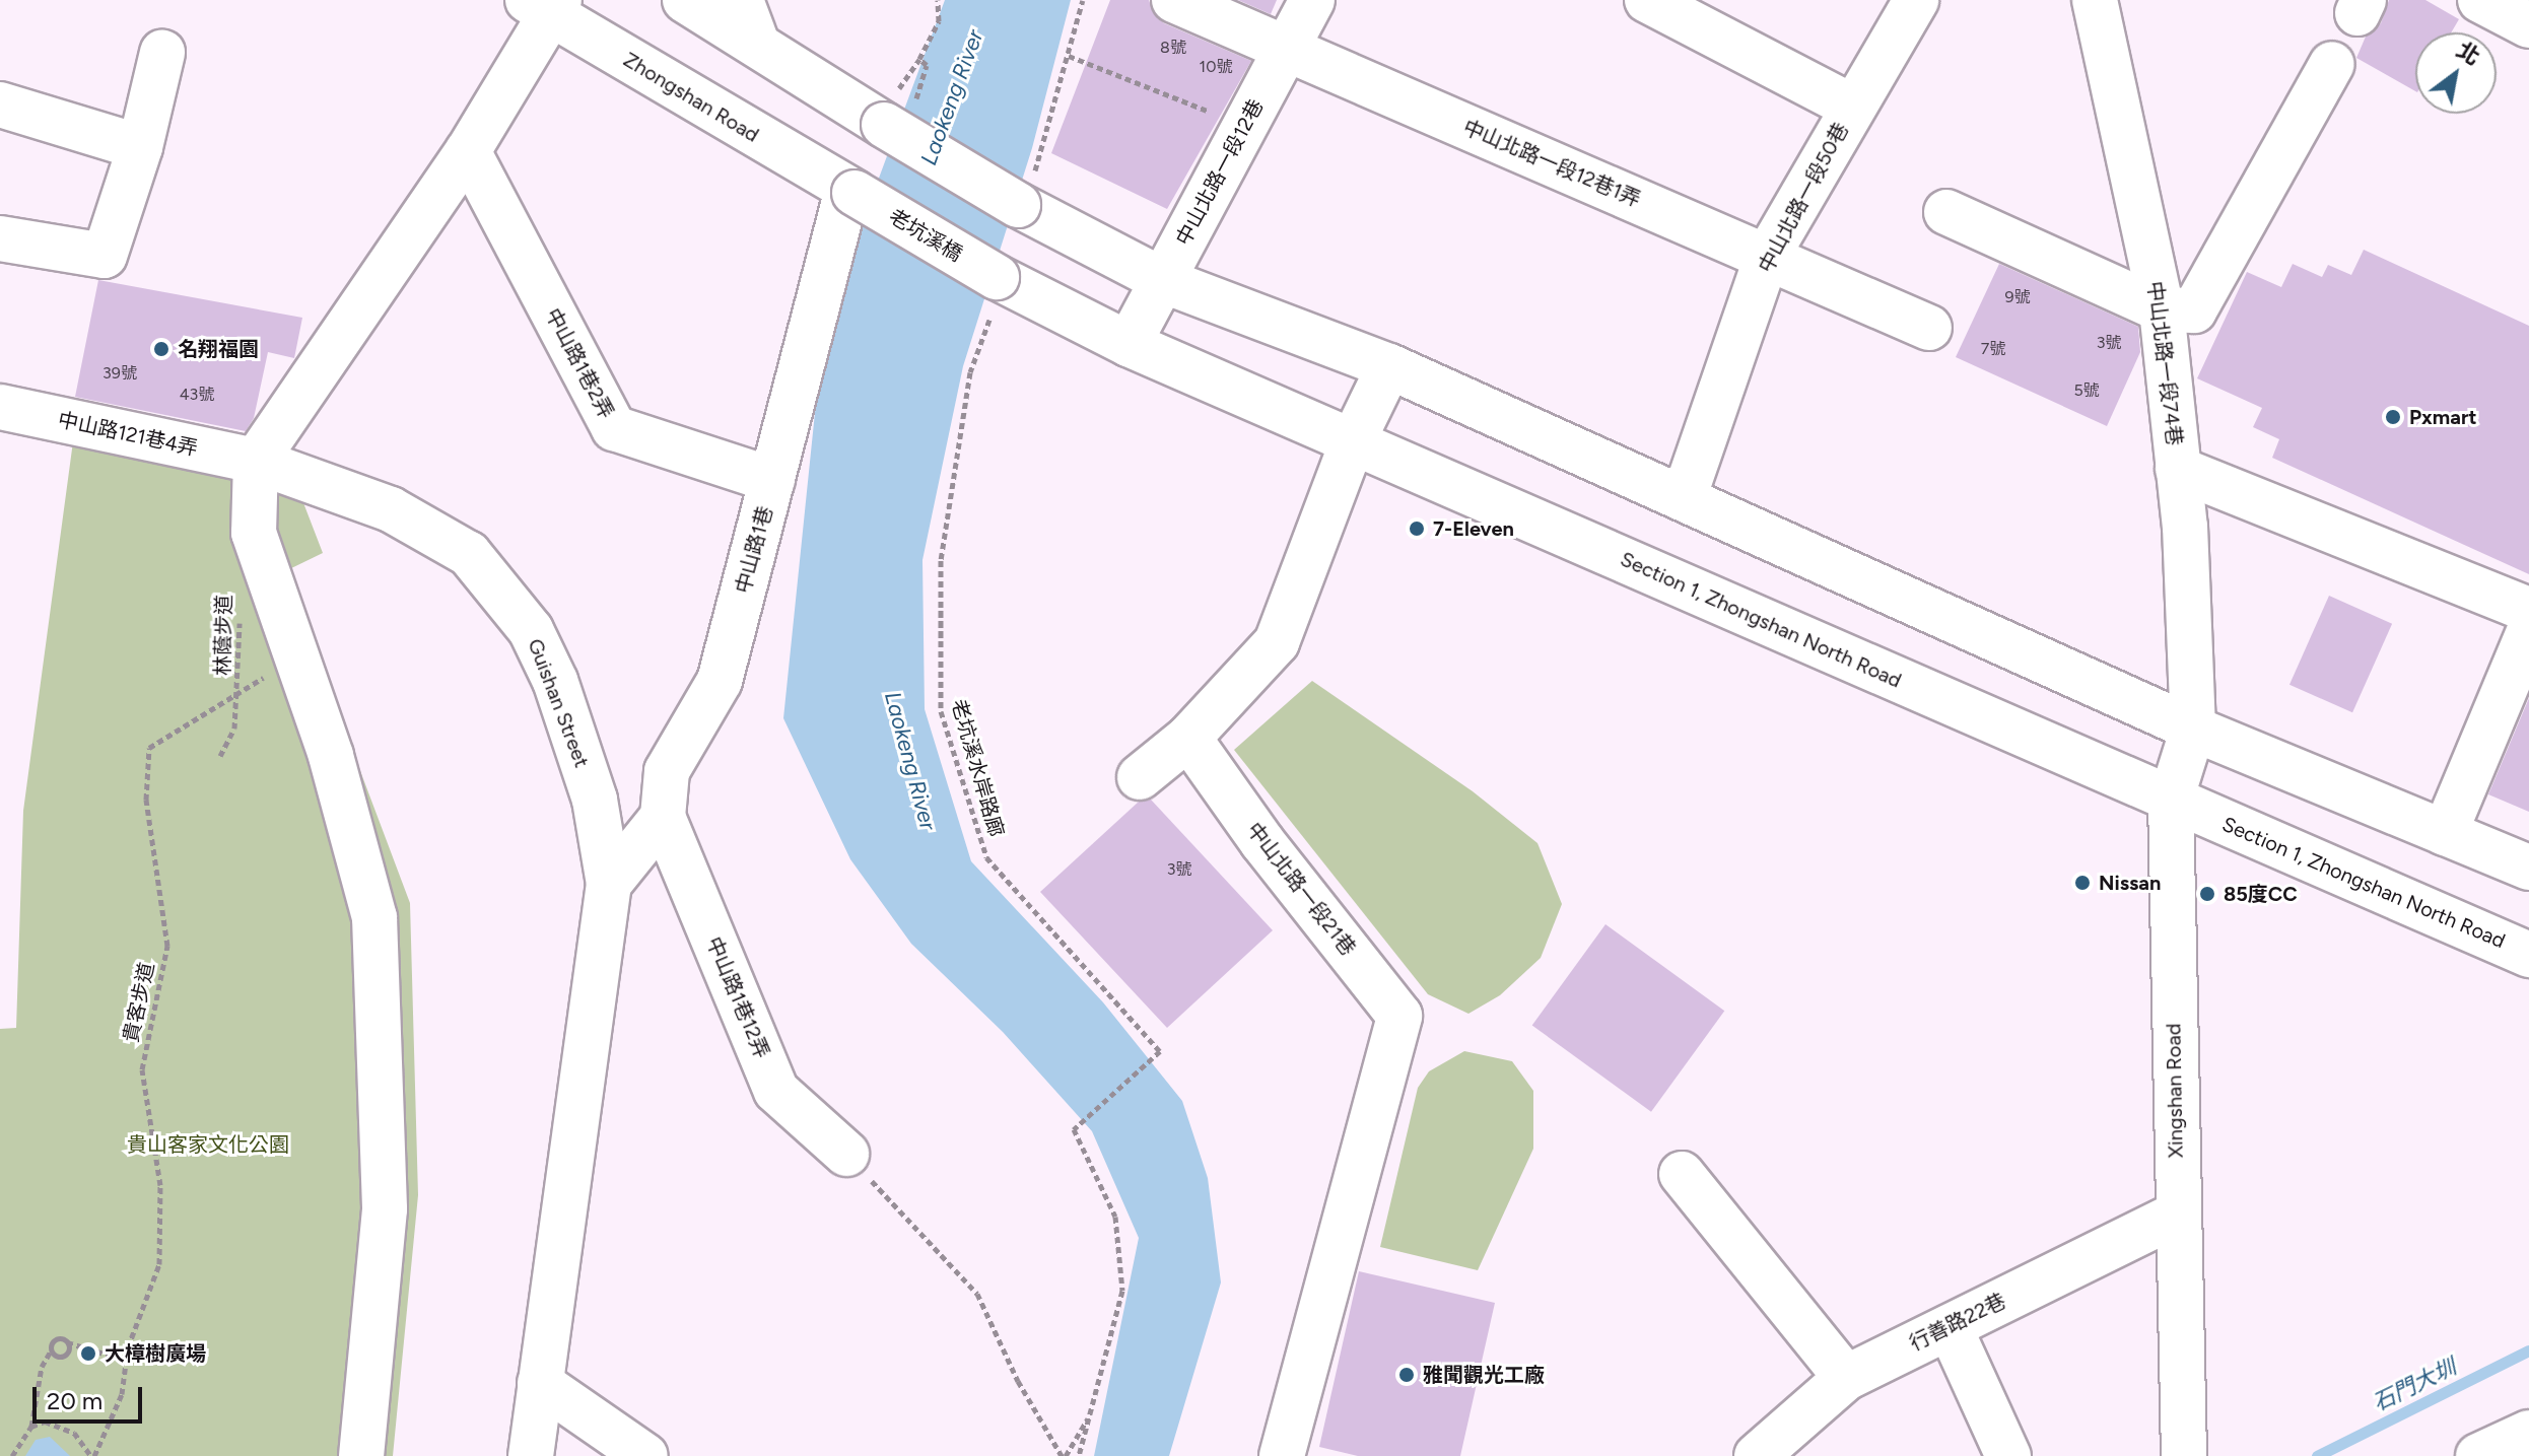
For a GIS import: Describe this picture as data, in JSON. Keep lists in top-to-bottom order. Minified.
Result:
{"streets":{"street":["Zhongshan Road","中山北路一段12巷1弄","中山北路一段12巷","中山北路一段50巷","老坑溪橋","中山路1巷2弄","中山北路一段74巷","中山路121巷4弄","中山路1巷","Section 1, Zhongshan North Road","Guishan Street","中山北路一段21巷","中山路1巷12弄","Xingshan Road","行善路22巷"],"path":["林蔭步道","老坑溪水岸路廊","貴客步道"]},"crossings":[["Zhongshan Road","老坑溪橋"],["Zhongshan Road","中山路1巷"],["中山北路一段12巷1弄","中山北路一段12巷"],["中山北路一段12巷1弄","中山北路一段50巷"],["中山北路一段12巷","Section 1, Zhongshan North Road"],["老坑溪橋","中山路1巷"],["老坑溪橋","Section 1, Zhongshan North Road"],["老坑溪橋","老坑溪水岸路廊"],["中山路1巷2弄","中山路1巷"],["中山北路一段74巷","Xingshan Road"],["中山路121巷4弄","Guishan Street"],["中山路1巷","中山路1巷12弄"],["Section 1, Zhongshan North Road","老坑溪水岸路廊"],["Section 1, Zhongshan North Road","Xingshan Road"],["林蔭步道","貴客步道"],["Xingshan Road","行善路22巷"]],"water":["Laokeng River","石門大圳"],"parks":["貴山客家文化公園"],"places":["名翔福園","Pxmart","7-Eleven","Nissan","85度CC","大樟樹廣場","雅聞觀光工廠"],"house_numbers":["8號","10號","9號","3號","7號","39號","5號","43號","3號"],"scale_bar":"20 m","north":"top right"}
